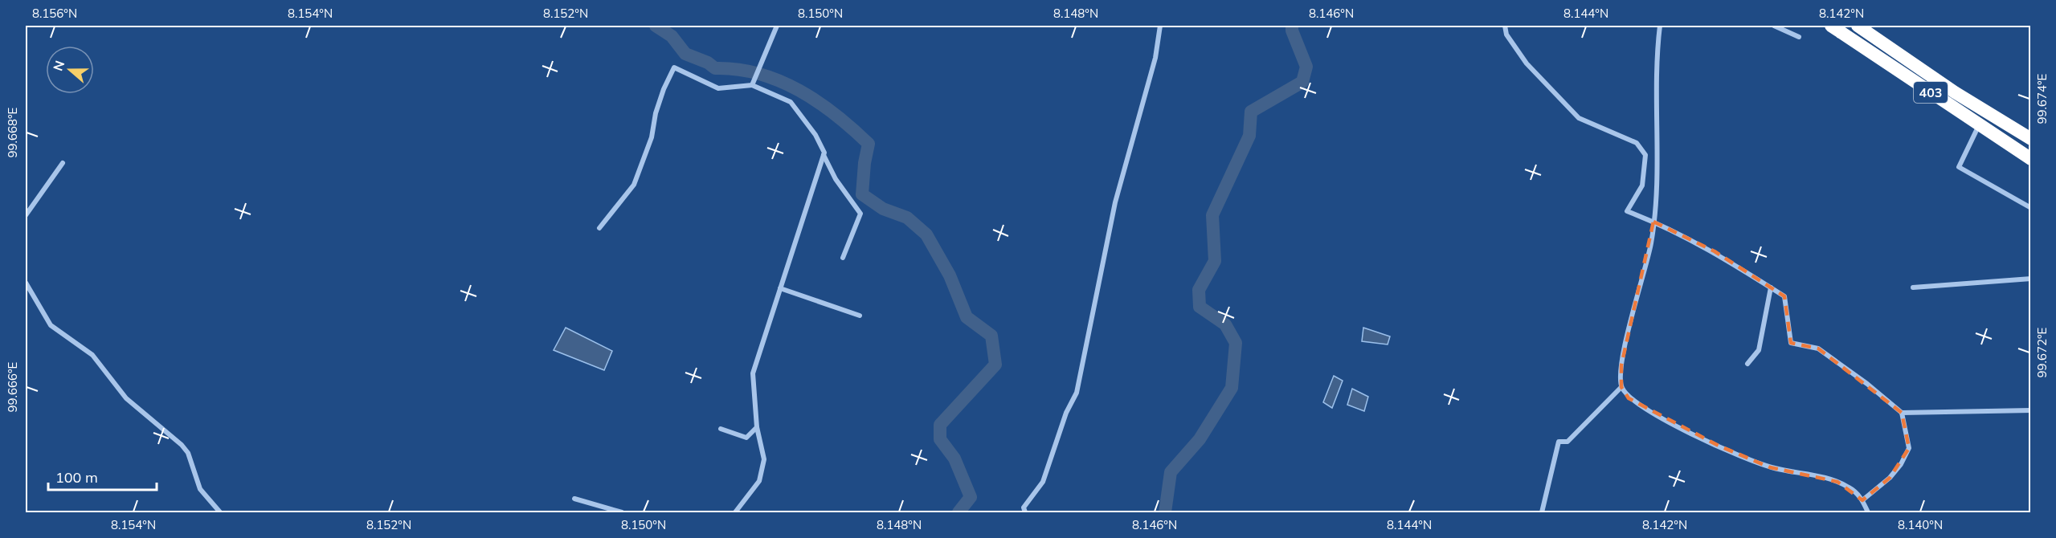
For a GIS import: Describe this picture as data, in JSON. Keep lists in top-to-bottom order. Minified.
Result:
{"streets":{"highway":["403"]},"scale_bar":"100 m","north":"left","coordinates":["8.156°N","8.154°N","8.152°N","8.150°N","8.148°N","8.146°N","8.144°N","8.142°N","99.674°E","99.668°E","99.672°E","99.666°E","8.140°N"]}
